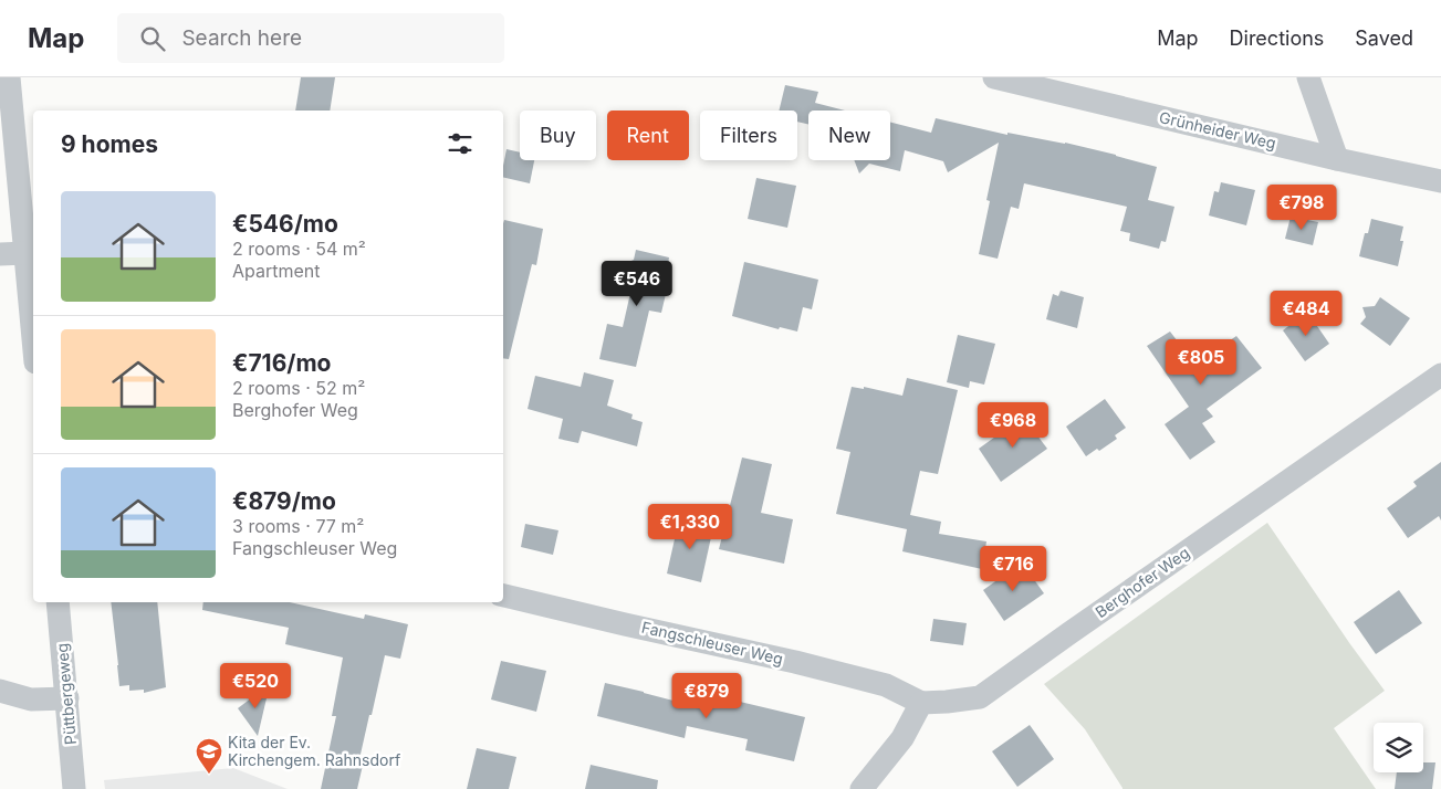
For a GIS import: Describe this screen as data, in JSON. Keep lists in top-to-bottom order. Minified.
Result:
{"streets":{"street":["Grünheider Weg","Berghofer Weg","Fangschleuser Weg","Püttbergeweg"]},"crossings":[["Berghofer Weg","Fangschleuser Weg"]],"places":{"school or university":["Kita der Ev. Kirchengem. Rahnsdorf"]},"page":{"header":"Map","search":"Search here","nav":["Map","Directions","Saved"],"chip":["Buy","Rent","Filters","New"],"heading":"9 homes","list":[{"name":"€546/mo","note":"2 rooms · 54 m² · Apartment"},{"name":"€716/mo","note":"2 rooms · 52 m² · Berghofer Weg"},{"name":"€879/mo","note":"3 rooms · 77 m² · Fangschleuser Weg"}],"price":["€798","€546","€484","€805","€968","€1,330","€716","€520","€879"]}}
